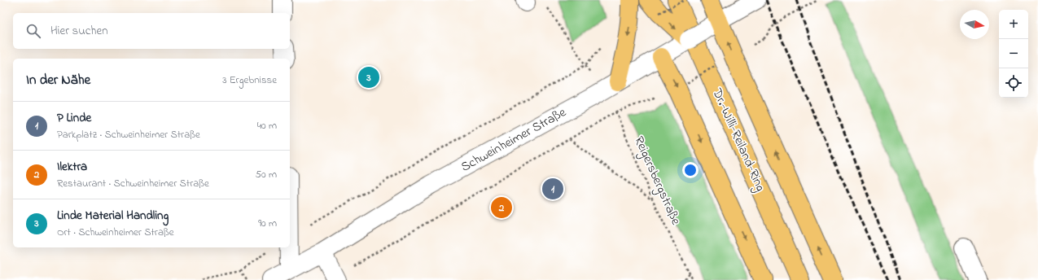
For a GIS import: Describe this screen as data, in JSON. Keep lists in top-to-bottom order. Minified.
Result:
{"streets":{"highway":["Dr.-Willi-Reiland-Ring"],"street":["Schweinheimer Straße"],"path":["Reigersbergstraße"]},"crossings":[["Schweinheimer Straße","Reigersbergstraße"]],"north":"right","page":{"map_buttons":["+","−"],"search":"Hier suchen","heading":["In der Nähe","3 Ergebnisse"],"pins":["3","1","2"],"list":[{"mark":"1","name":"P Linde","note":"Parkplatz · Schweinheimer Straße","value":"40 m"},{"mark":"2","name":"Ilektra","note":"Restaurant · Schweinheimer Straße","value":"50 m"},{"mark":"3","name":"Linde Material Handling","note":"Ort · Schweinheimer Straße","value":"90 m"}]}}
